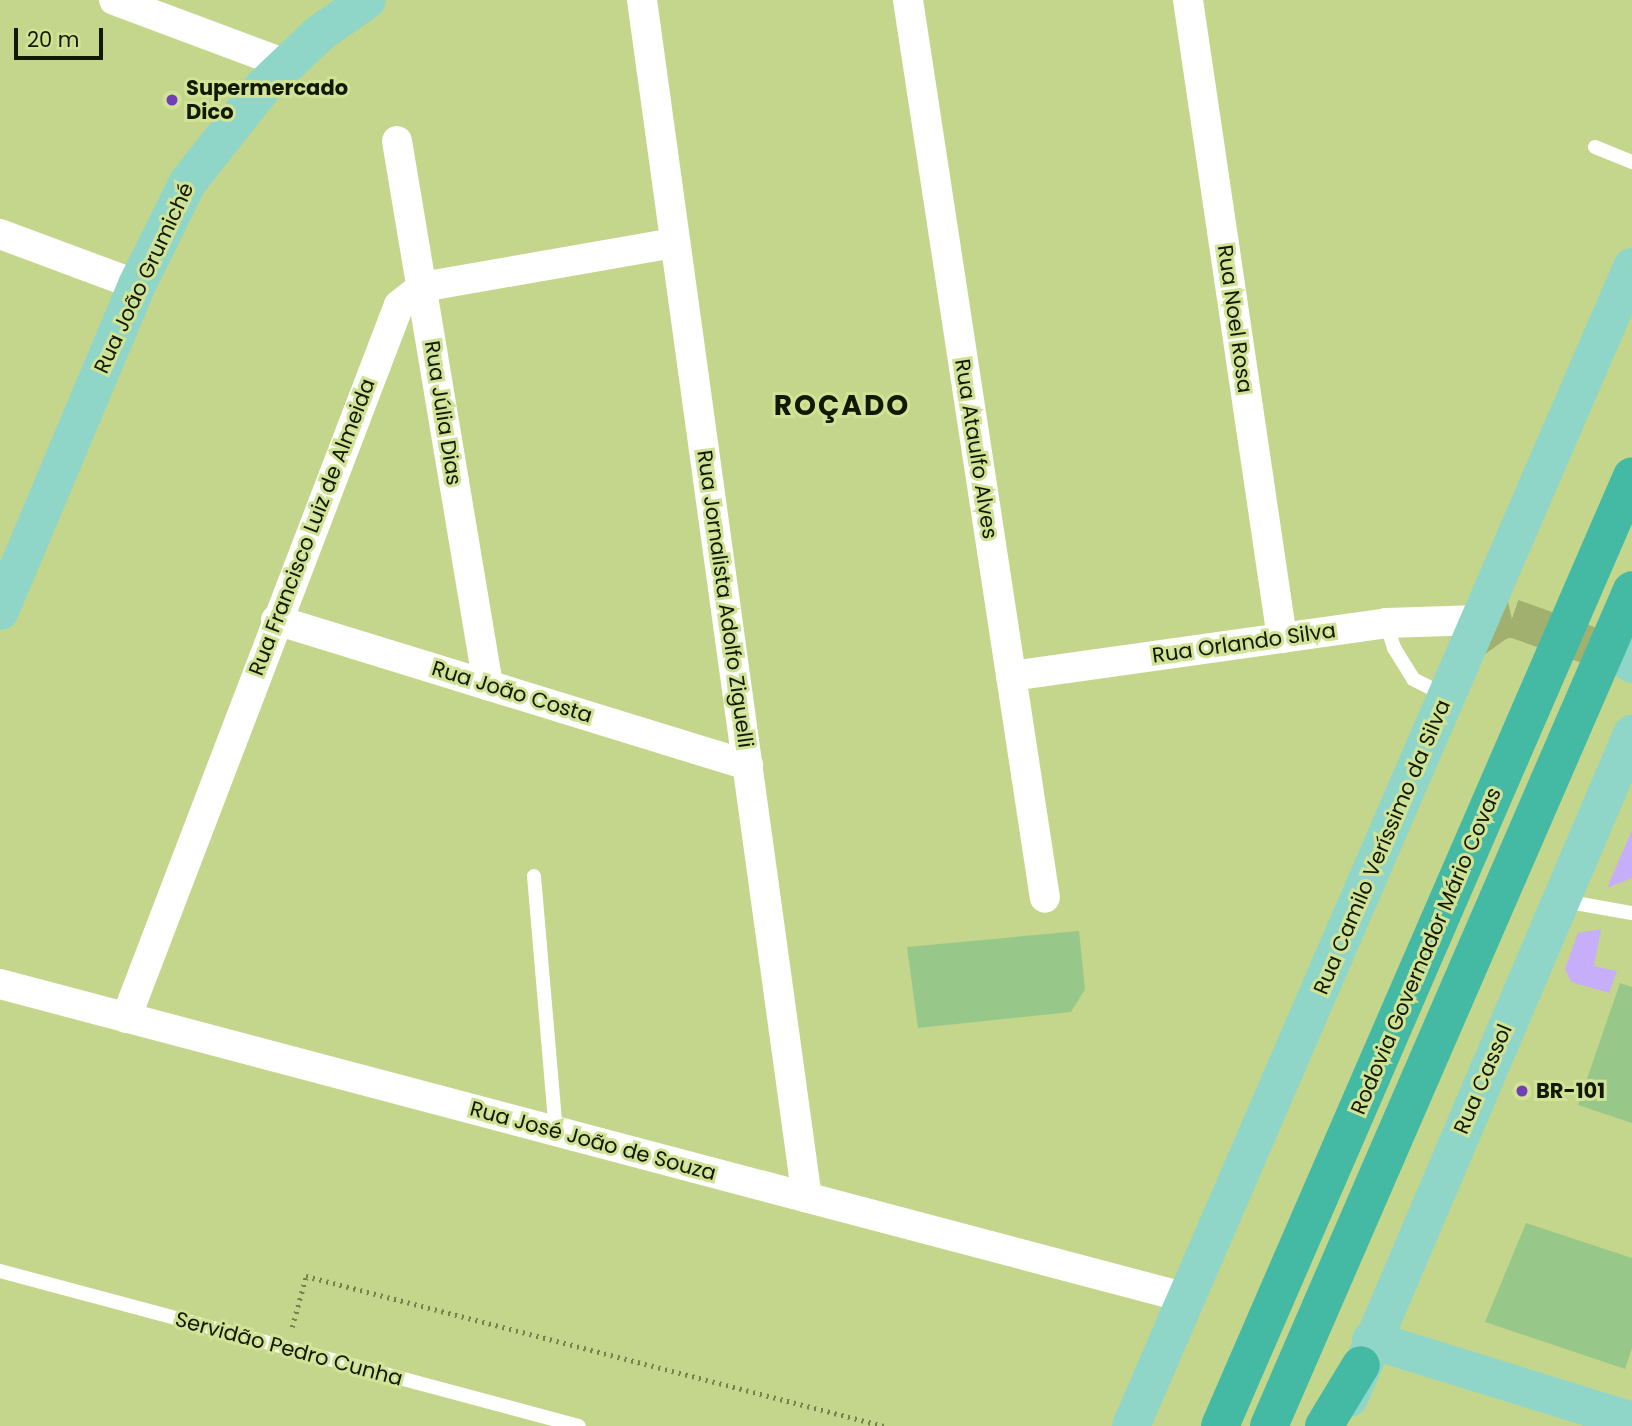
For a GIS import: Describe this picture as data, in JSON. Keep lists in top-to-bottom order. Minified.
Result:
{"streets":{"highway":["Rodovia Governador Mário Covas"],"main road":["Rua João Grumiché","Rua Camilo Veríssimo da Silva","Rua Cassol"],"street":["Rua Noel Rosa","Rua Júlia Dias","Rua Ataulfo Alves","Rua Francisco Luiz de Almeida","Rua Jornalista Adolfo Ziguelli","Rua Orlando Silva","Rua João Costa","Rua José João de Souza"],"lane":["Servidão Pedro Cunha"]},"crossings":[["Rua Noel Rosa","Rua Orlando Silva"],["Rua Júlia Dias","Rua Francisco Luiz de Almeida"],["Rua Júlia Dias","Rua João Costa"],["Rua Ataulfo Alves","Rua Orlando Silva"],["Rua Francisco Luiz de Almeida","Rua João Costa"],["Rua Francisco Luiz de Almeida","Rua José João de Souza"],["Rua Jornalista Adolfo Ziguelli","Rua João Costa"],["Rua Jornalista Adolfo Ziguelli","Rua José João de Souza"],["Rua Orlando Silva","Rua Camilo Veríssimo da Silva"],["Rua Camilo Veríssimo da Silva","Rua José João de Souza"]],"districts":["ROÇADO"],"places":["Supermercado Dico","BR-101"],"scale_bar":"20 m"}
